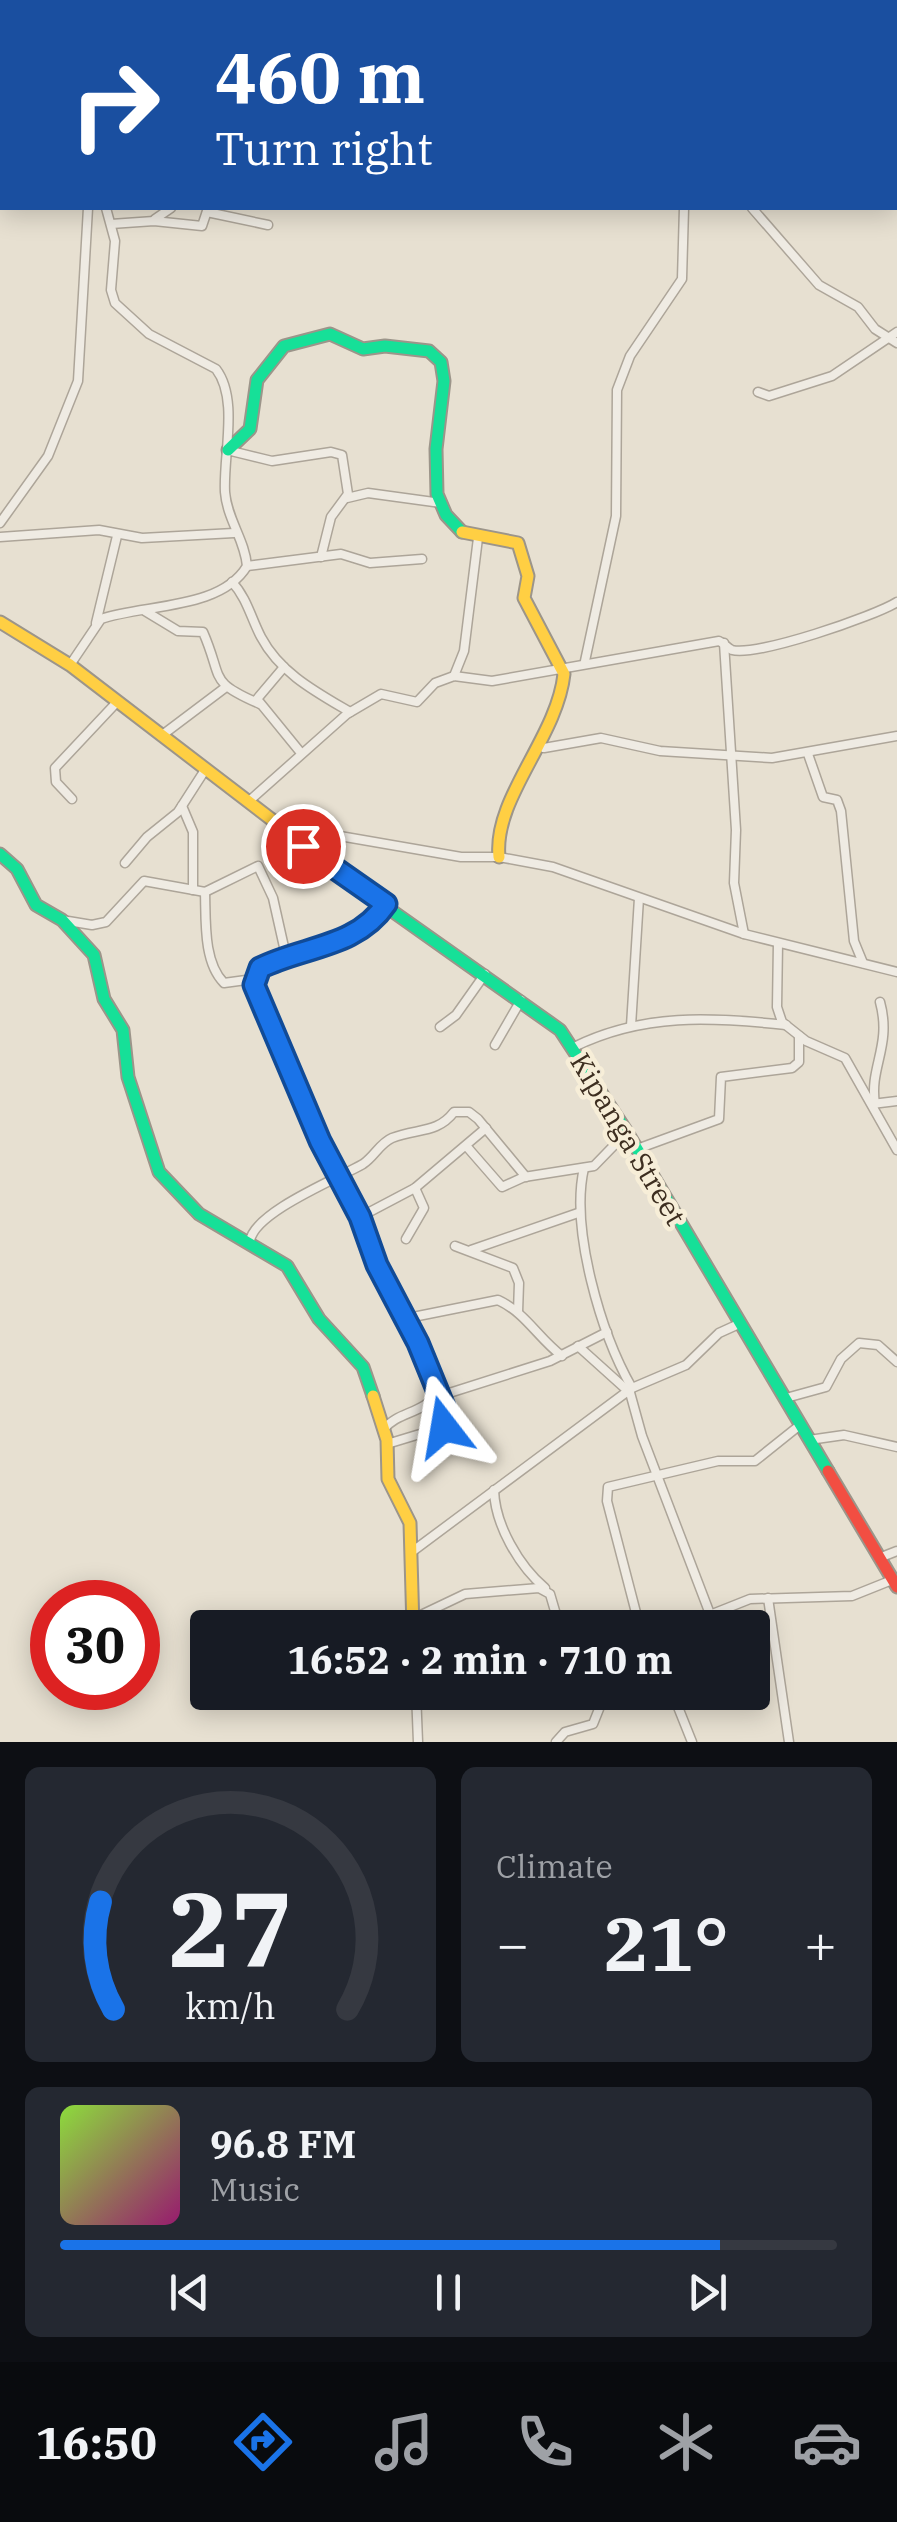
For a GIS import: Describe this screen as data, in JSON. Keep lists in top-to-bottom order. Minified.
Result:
{"streets":{"street":["Kipanga Street"]},"page":{"turn":["460 m","Turn right"],"limit":"30","trip":"16:52 · 2 min · 710 m","tile":"Climate","heat":["−","21°","+"],"song":["96.8 FM","Music"],"tabs":"16:50","gauge":["27","km/h"]}}
